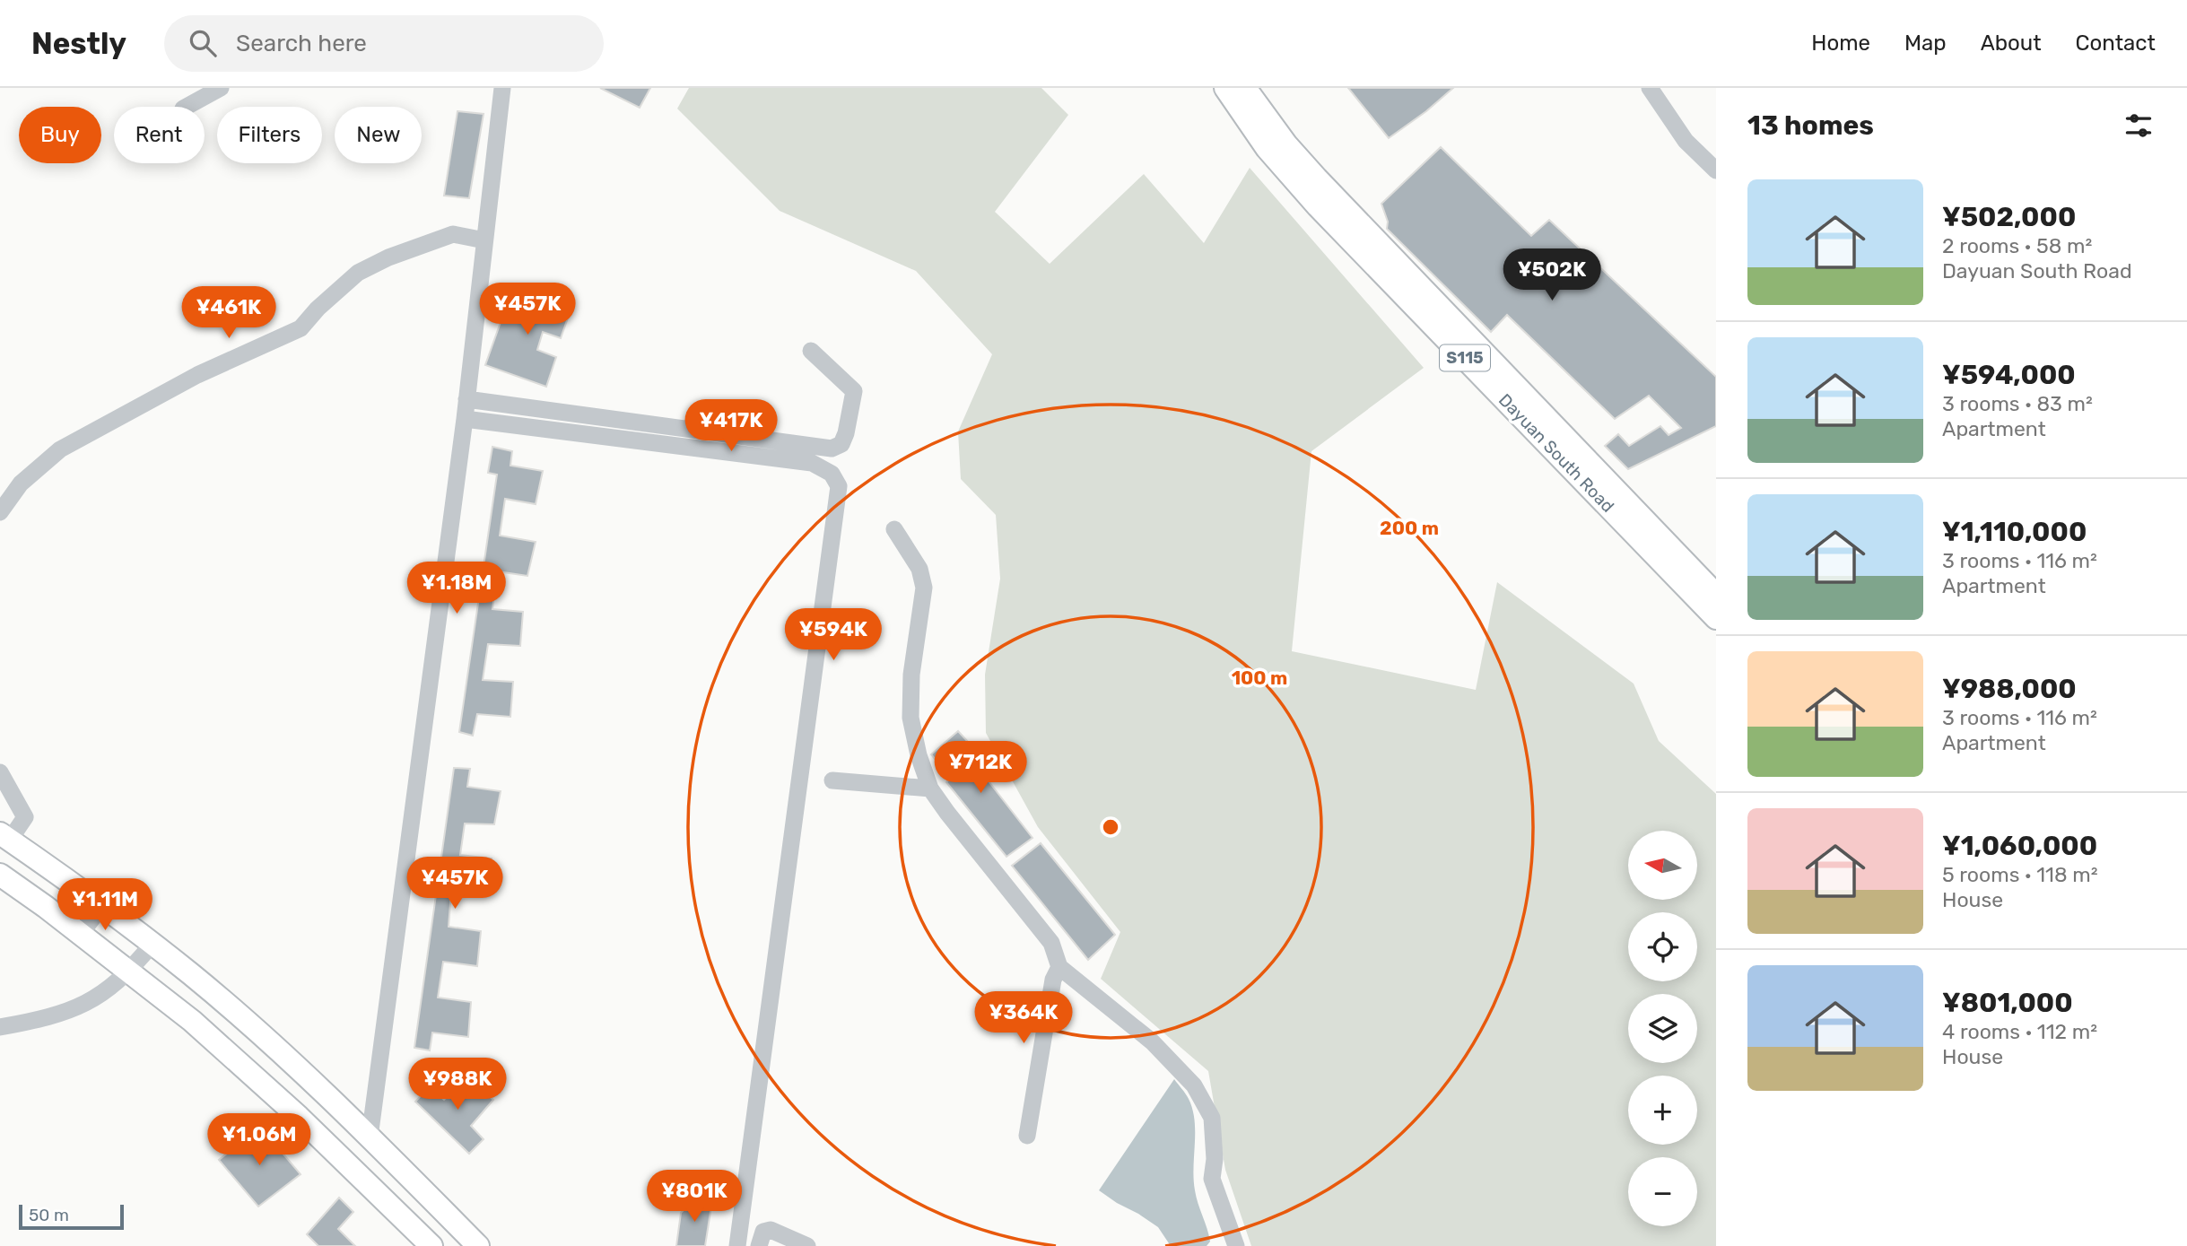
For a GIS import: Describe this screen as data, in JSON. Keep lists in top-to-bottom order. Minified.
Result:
{"streets":{"main road":["S115","Dayuan South Road"]},"scale_bar":"50 m","north":"left","page":{"header":"Nestly","search":"Search here","nav":["Home","Map","About","Contact"],"heading":"13 homes","chip":["Buy","Rent","Filters","New"],"list":[{"name":"¥502,000","note":"2 rooms · 58 m² · Dayuan South Road"},{"name":"¥594,000","note":"3 rooms · 83 m² · Apartment"},{"name":"¥1,110,000","note":"3 rooms · 116 m² · Apartment"},{"name":"¥988,000","note":"3 rooms · 116 m² · Apartment"},{"name":"¥1,060,000","note":"5 rooms · 118 m² · House"},{"name":"¥801,000","note":"4 rooms · 112 m² · House"}],"price":["¥502K","¥457K","¥461K","¥417K","¥1.18M","¥594K","¥712K","¥457K","¥1.11M","¥364K","¥988K","¥1.06M","¥801K"],"map_buttons":["+","−"],"scale":"50 m"},"rings":["200 m","100 m"]}
